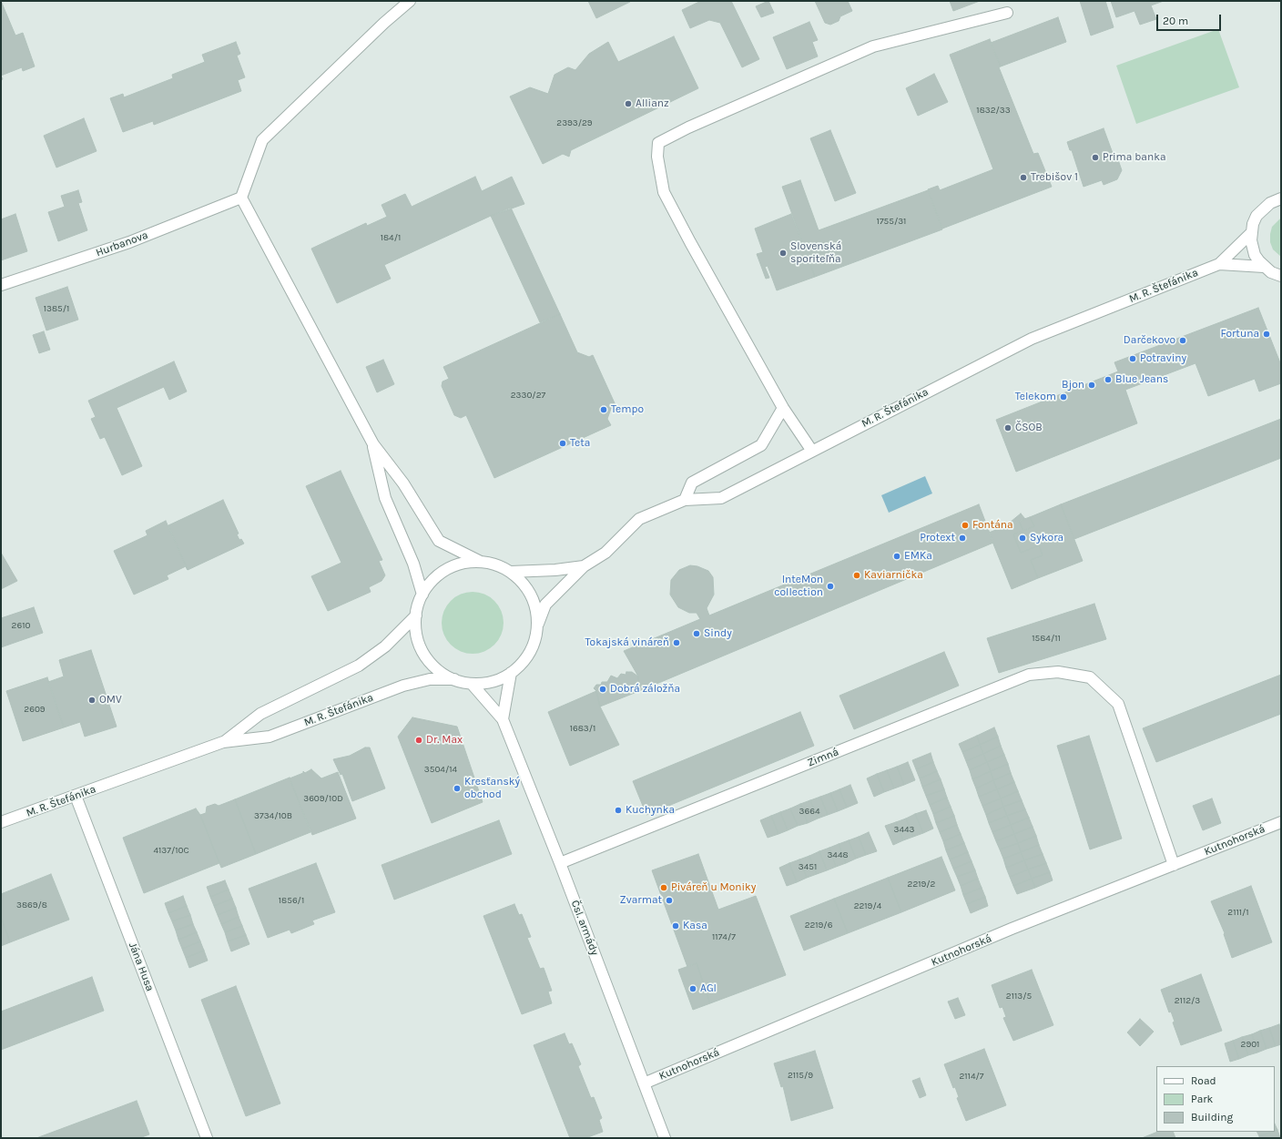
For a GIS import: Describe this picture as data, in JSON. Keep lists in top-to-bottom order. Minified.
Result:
{"streets":{"street":["Hurbanova","M. R. Štefánika","Zimná","Kutnohorská","Čsl. armády","Jána Husa"]},"crossings":[["M. R. Štefánika","Jána Husa"],["Zimná","Kutnohorská"],["Zimná","Čsl. armády"],["Kutnohorská","Čsl. armády"]],"places":["Allianz","Prima banka","Trebišov 1","Slovenská sporiteľňa","Fortuna","Darčekovo","Potraviny","Blue Jeans","Bjon","Telekom","Tempo","ČSOB","Teta","Fontána","Protext","Sykora","EMKa","Kaviarnička","InteMon collection","Sindy","Tokajská vináreň","Dobrá záložňa","OMV","Dr. Max","Kresťanský obchod","Kuchynka","Piváreň u Moniky","Zvarmat","Kasa","AGI"],"house_numbers":["1832/33","2393/29","1755/31","184/1","1385/1","2330/27","2610","1584/11","2609","1683/1","3504/14","3609/10D","3664","3734/10B","3443","4137/10C","3448","3451","2219/2","1856/1","3869/8","2219/4","2111/1","2219/6","1174/7","2113/5","2112/3","2901","2115/9","2114/7"],"legend":["Road","Park","Building"],"scale_bar":"20 m"}
